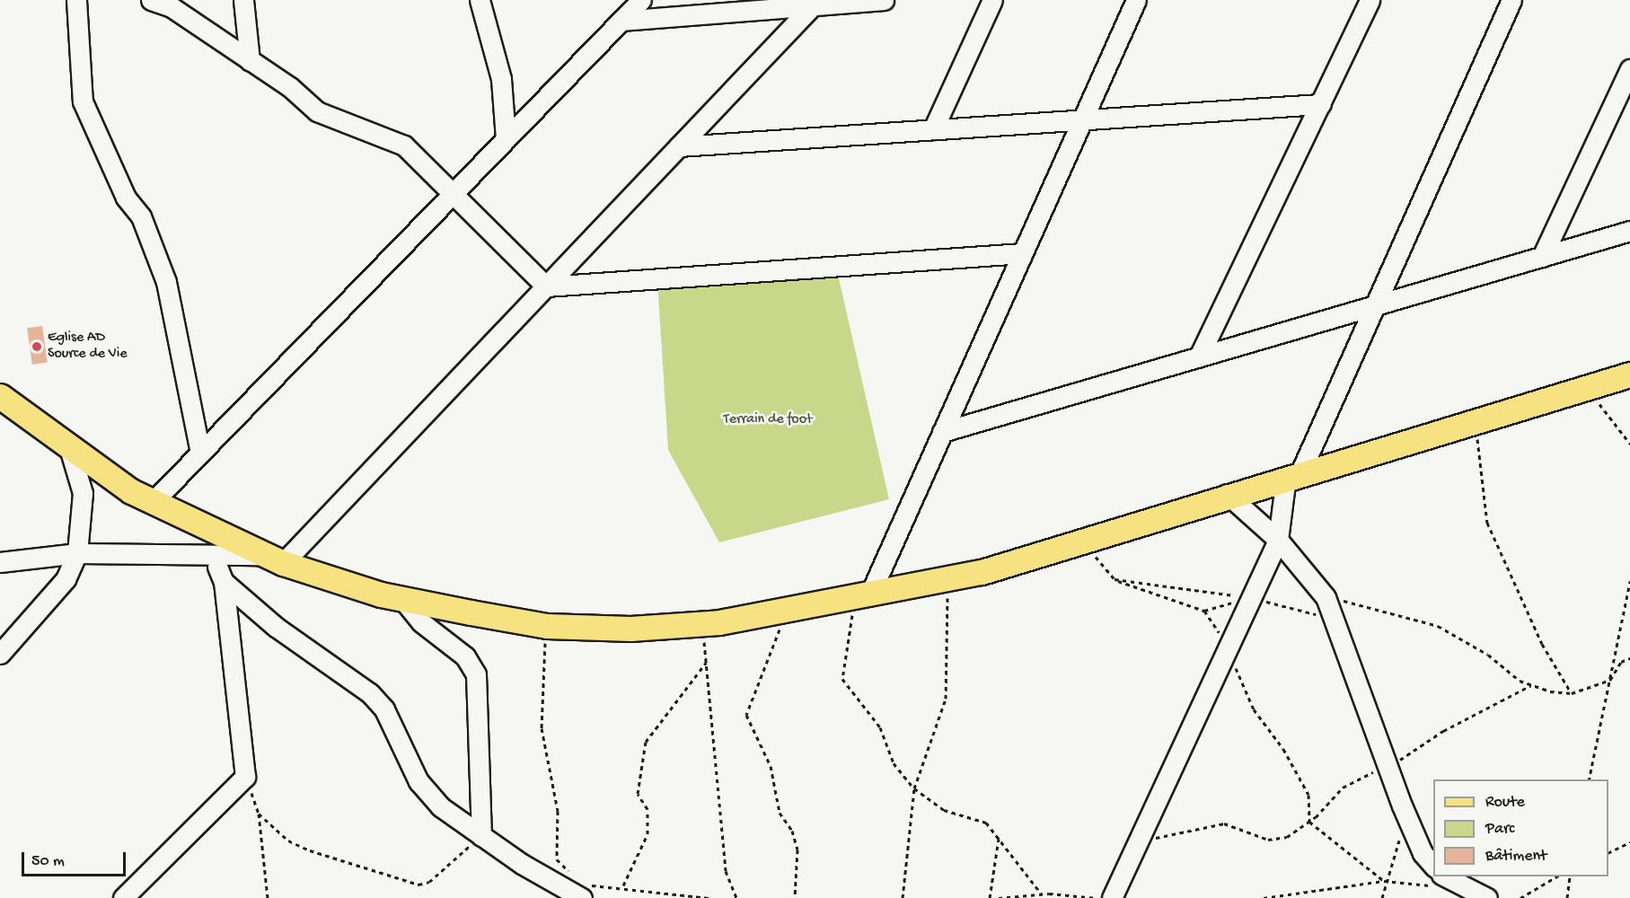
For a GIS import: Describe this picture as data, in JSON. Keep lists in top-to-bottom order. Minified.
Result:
{"parks":["Terrain de foot"],"places":["Eglise AD Source de Vie"],"legend":["Route","Parc","Bâtiment"],"scale_bar":"50 m"}
